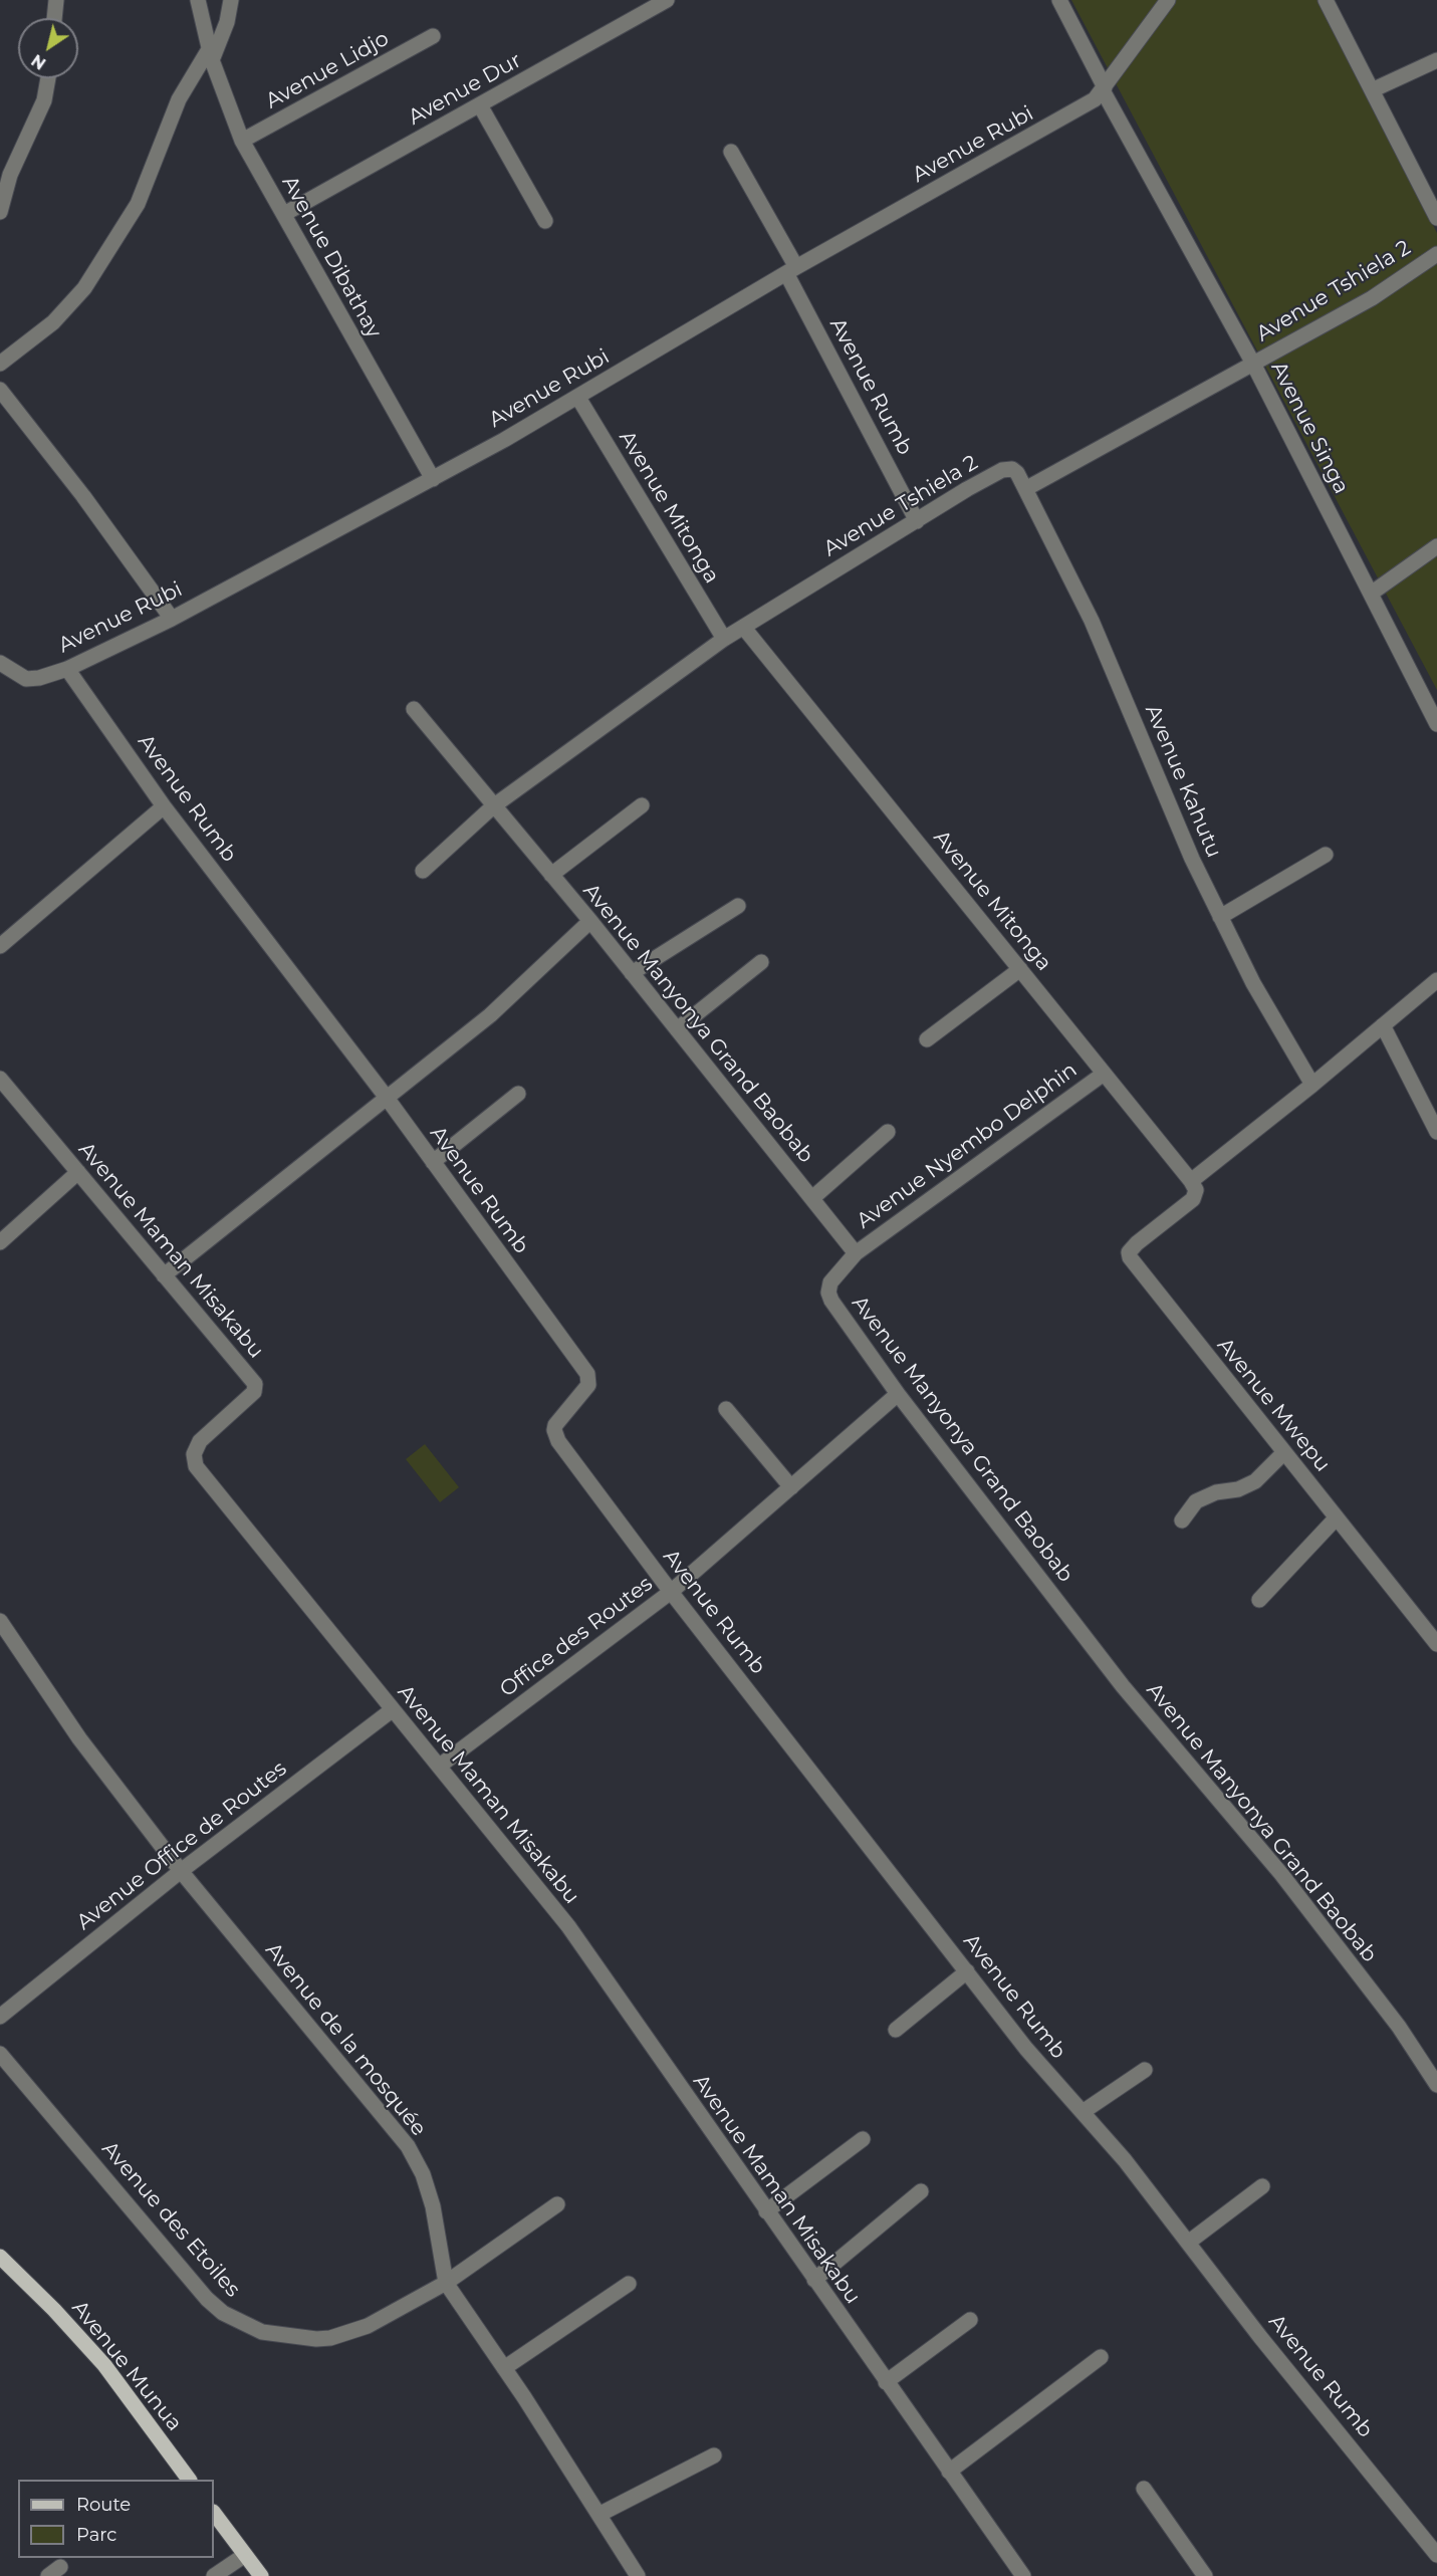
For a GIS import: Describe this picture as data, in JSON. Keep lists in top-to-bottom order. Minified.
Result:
{"streets":{"main road":["Avenue Munua"],"street":["Avenue Lidjo","Avenue Dur","Avenue Rubi","Avenue Dibathay","Avenue Tshiela 2","Avenue Rumb","Avenue Singa","Avenue Mitonga","Avenue Kahutu","Avenue Manyonya Grand Baobab","Avenue Nyembo Delphin","Avenue Maman Misakabu","Avenue Mwepu","Office des Routes","Avenue Office de Routes","Avenue de la mosquée","Avenue des Etoiles"]},"crossings":[["Avenue Lidjo","Avenue Dibathay"],["Avenue Dur","Avenue Dibathay"],["Avenue Rubi","Avenue Dibathay"],["Avenue Rubi","Avenue Rumb"],["Avenue Rubi","Avenue Singa"],["Avenue Rubi","Avenue Mitonga"],["Avenue Tshiela 2","Avenue Rumb"],["Avenue Tshiela 2","Avenue Singa"],["Avenue Tshiela 2","Avenue Mitonga"],["Avenue Tshiela 2","Avenue Kahutu"],["Avenue Tshiela 2","Avenue Manyonya Grand Baobab"],["Avenue Rumb","Office des Routes"],["Avenue Mitonga","Avenue Nyembo Delphin"],["Avenue Mitonga","Avenue Mwepu"],["Avenue Manyonya Grand Baobab","Avenue Nyembo Delphin"],["Avenue Manyonya Grand Baobab","Office des Routes"],["Avenue Maman Misakabu","Office des Routes"],["Avenue Maman Misakabu","Avenue Office de Routes"],["Avenue Office de Routes","Avenue de la mosquée"],["Avenue de la mosquée","Avenue des Etoiles"]],"legend":["Route","Parc"],"north":"bottom left"}
